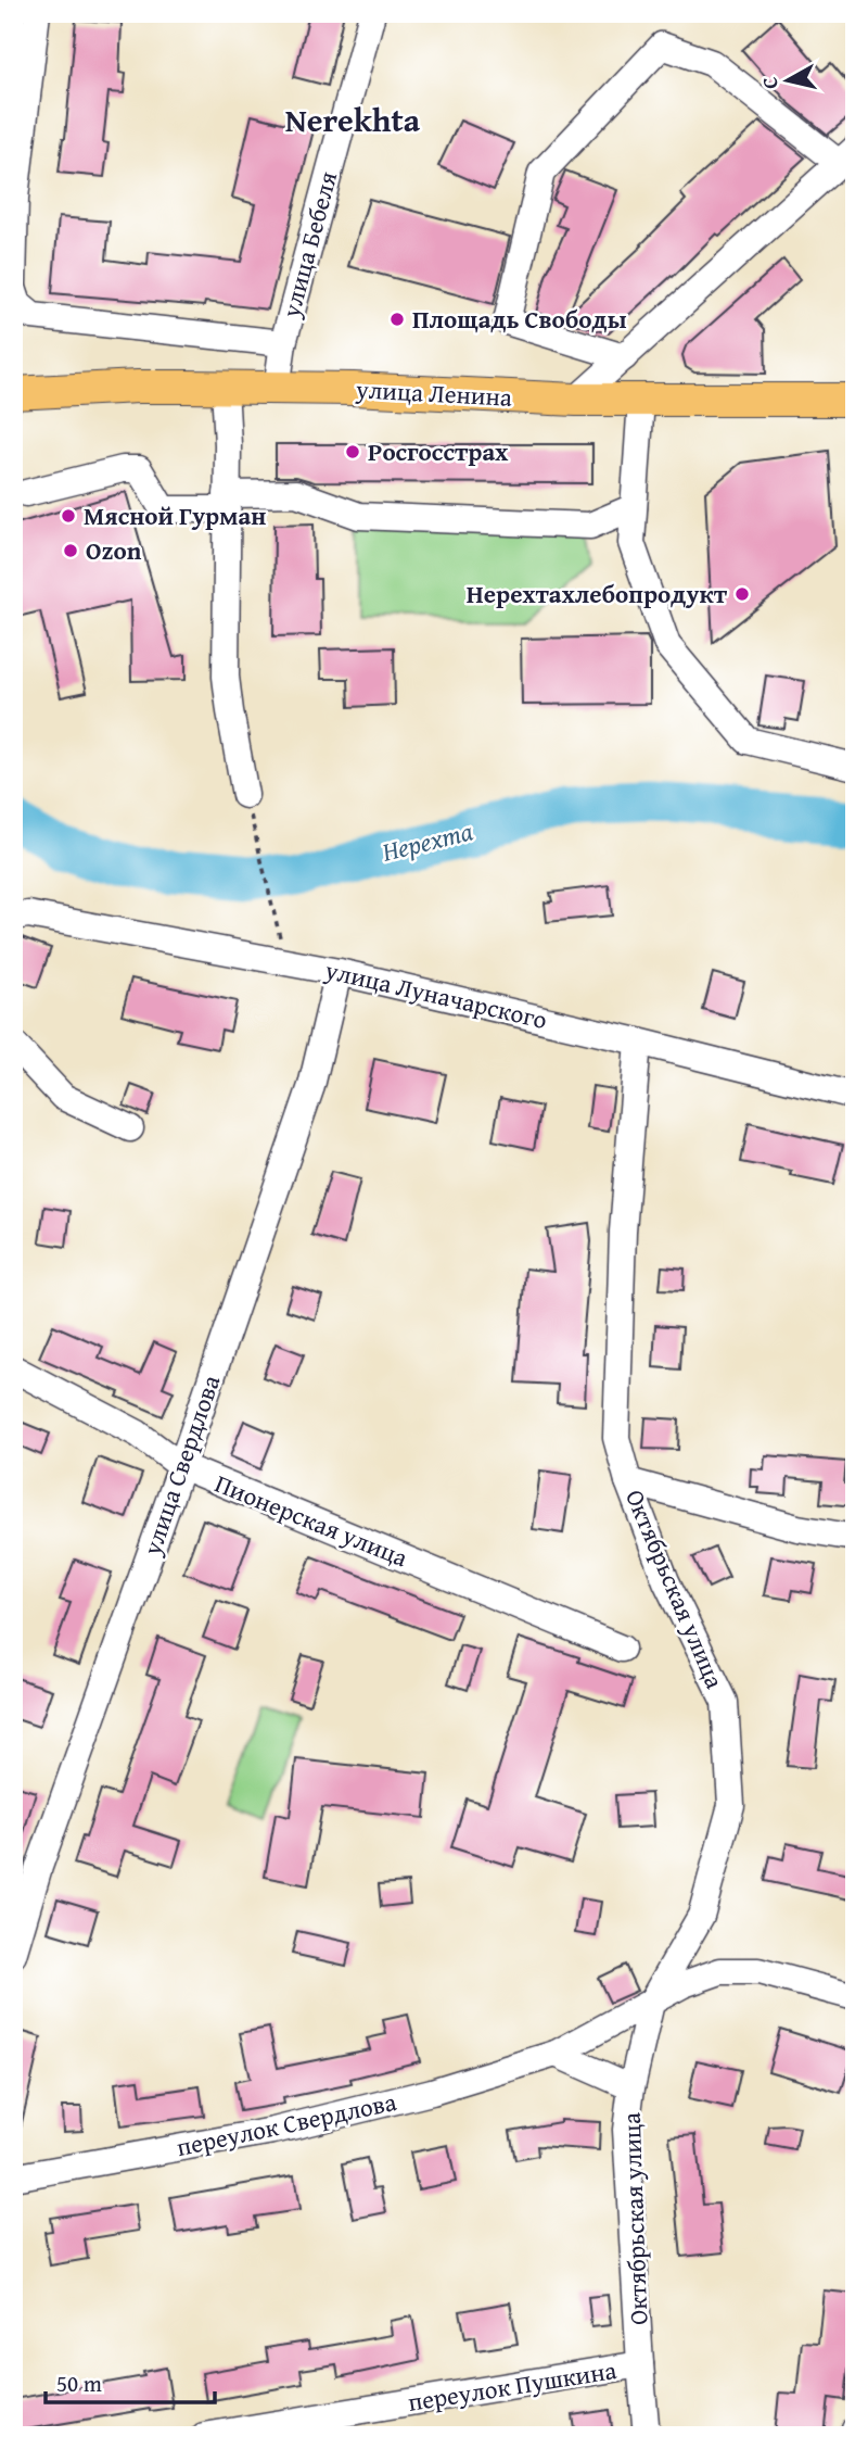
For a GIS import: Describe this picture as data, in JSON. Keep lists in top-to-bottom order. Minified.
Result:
{"streets":{"main road":["улица Ленина"],"street":["улица Бебеля","улица Луначарского","улица Свердлова","Пионерская улица","Октябрьская улица","переулок Свердлова","переулок Пушкина"]},"crossings":[["улица Бебеля","улица Ленина"],["улица Луначарского","улица Свердлова"],["улица Луначарского","Октябрьская улица"],["улица Свердлова","Пионерская улица"],["Октябрьская улица","переулок Свердлова"],["Октябрьская улица","переулок Пушкина"]],"districts":["Nerekhta"],"water":["Нерехта"],"places":["Площадь Свободы","Росгосстрах","Мясной Гурман","Ozon","Нерехтахлебопродукт"],"scale_bar":"50 m","north":"left"}
